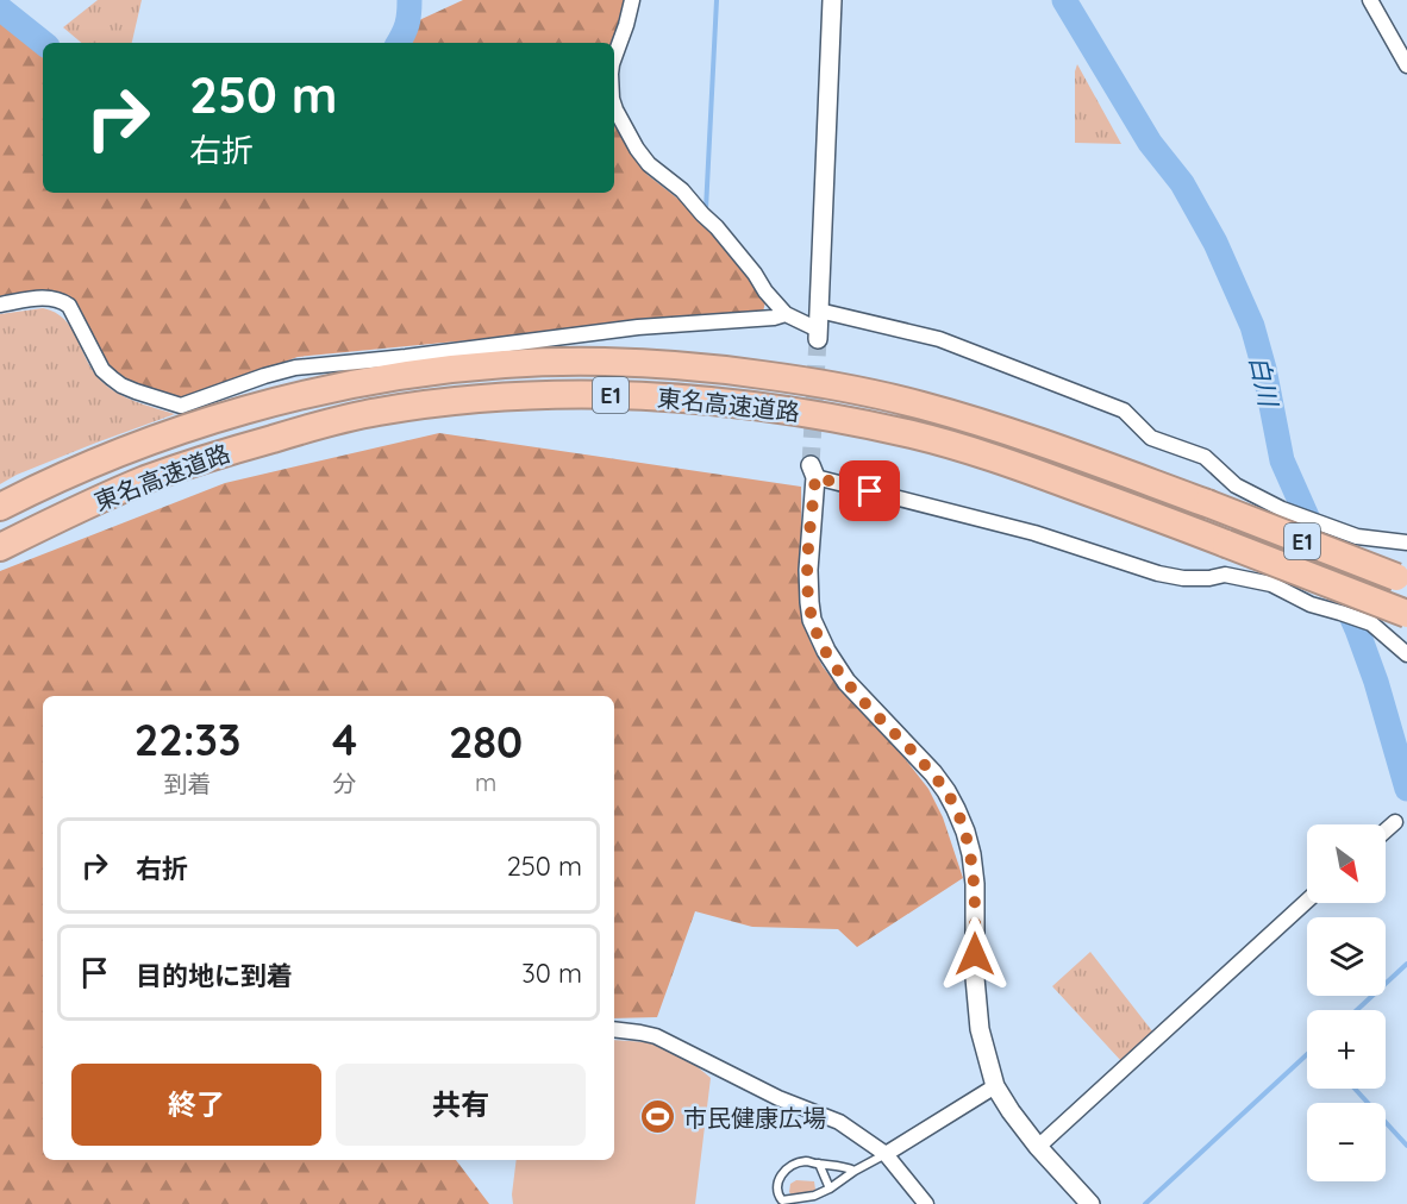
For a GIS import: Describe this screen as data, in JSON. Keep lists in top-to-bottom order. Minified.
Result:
{"streets":{"highway":["E1","東名高速道路"]},"water":["白川"],"places":{"sports":["市民健康広場"]},"north":"bottom right","page":{"turn":["250 m","右折"],"eta":["22:33","到着","4","分","280","m"],"list":[{"name":"右折","value":"250 m"},{"name":"目的地に到着","value":"30 m"}],"map_buttons":["+","−"],"buttons":["終了","共有"]}}
